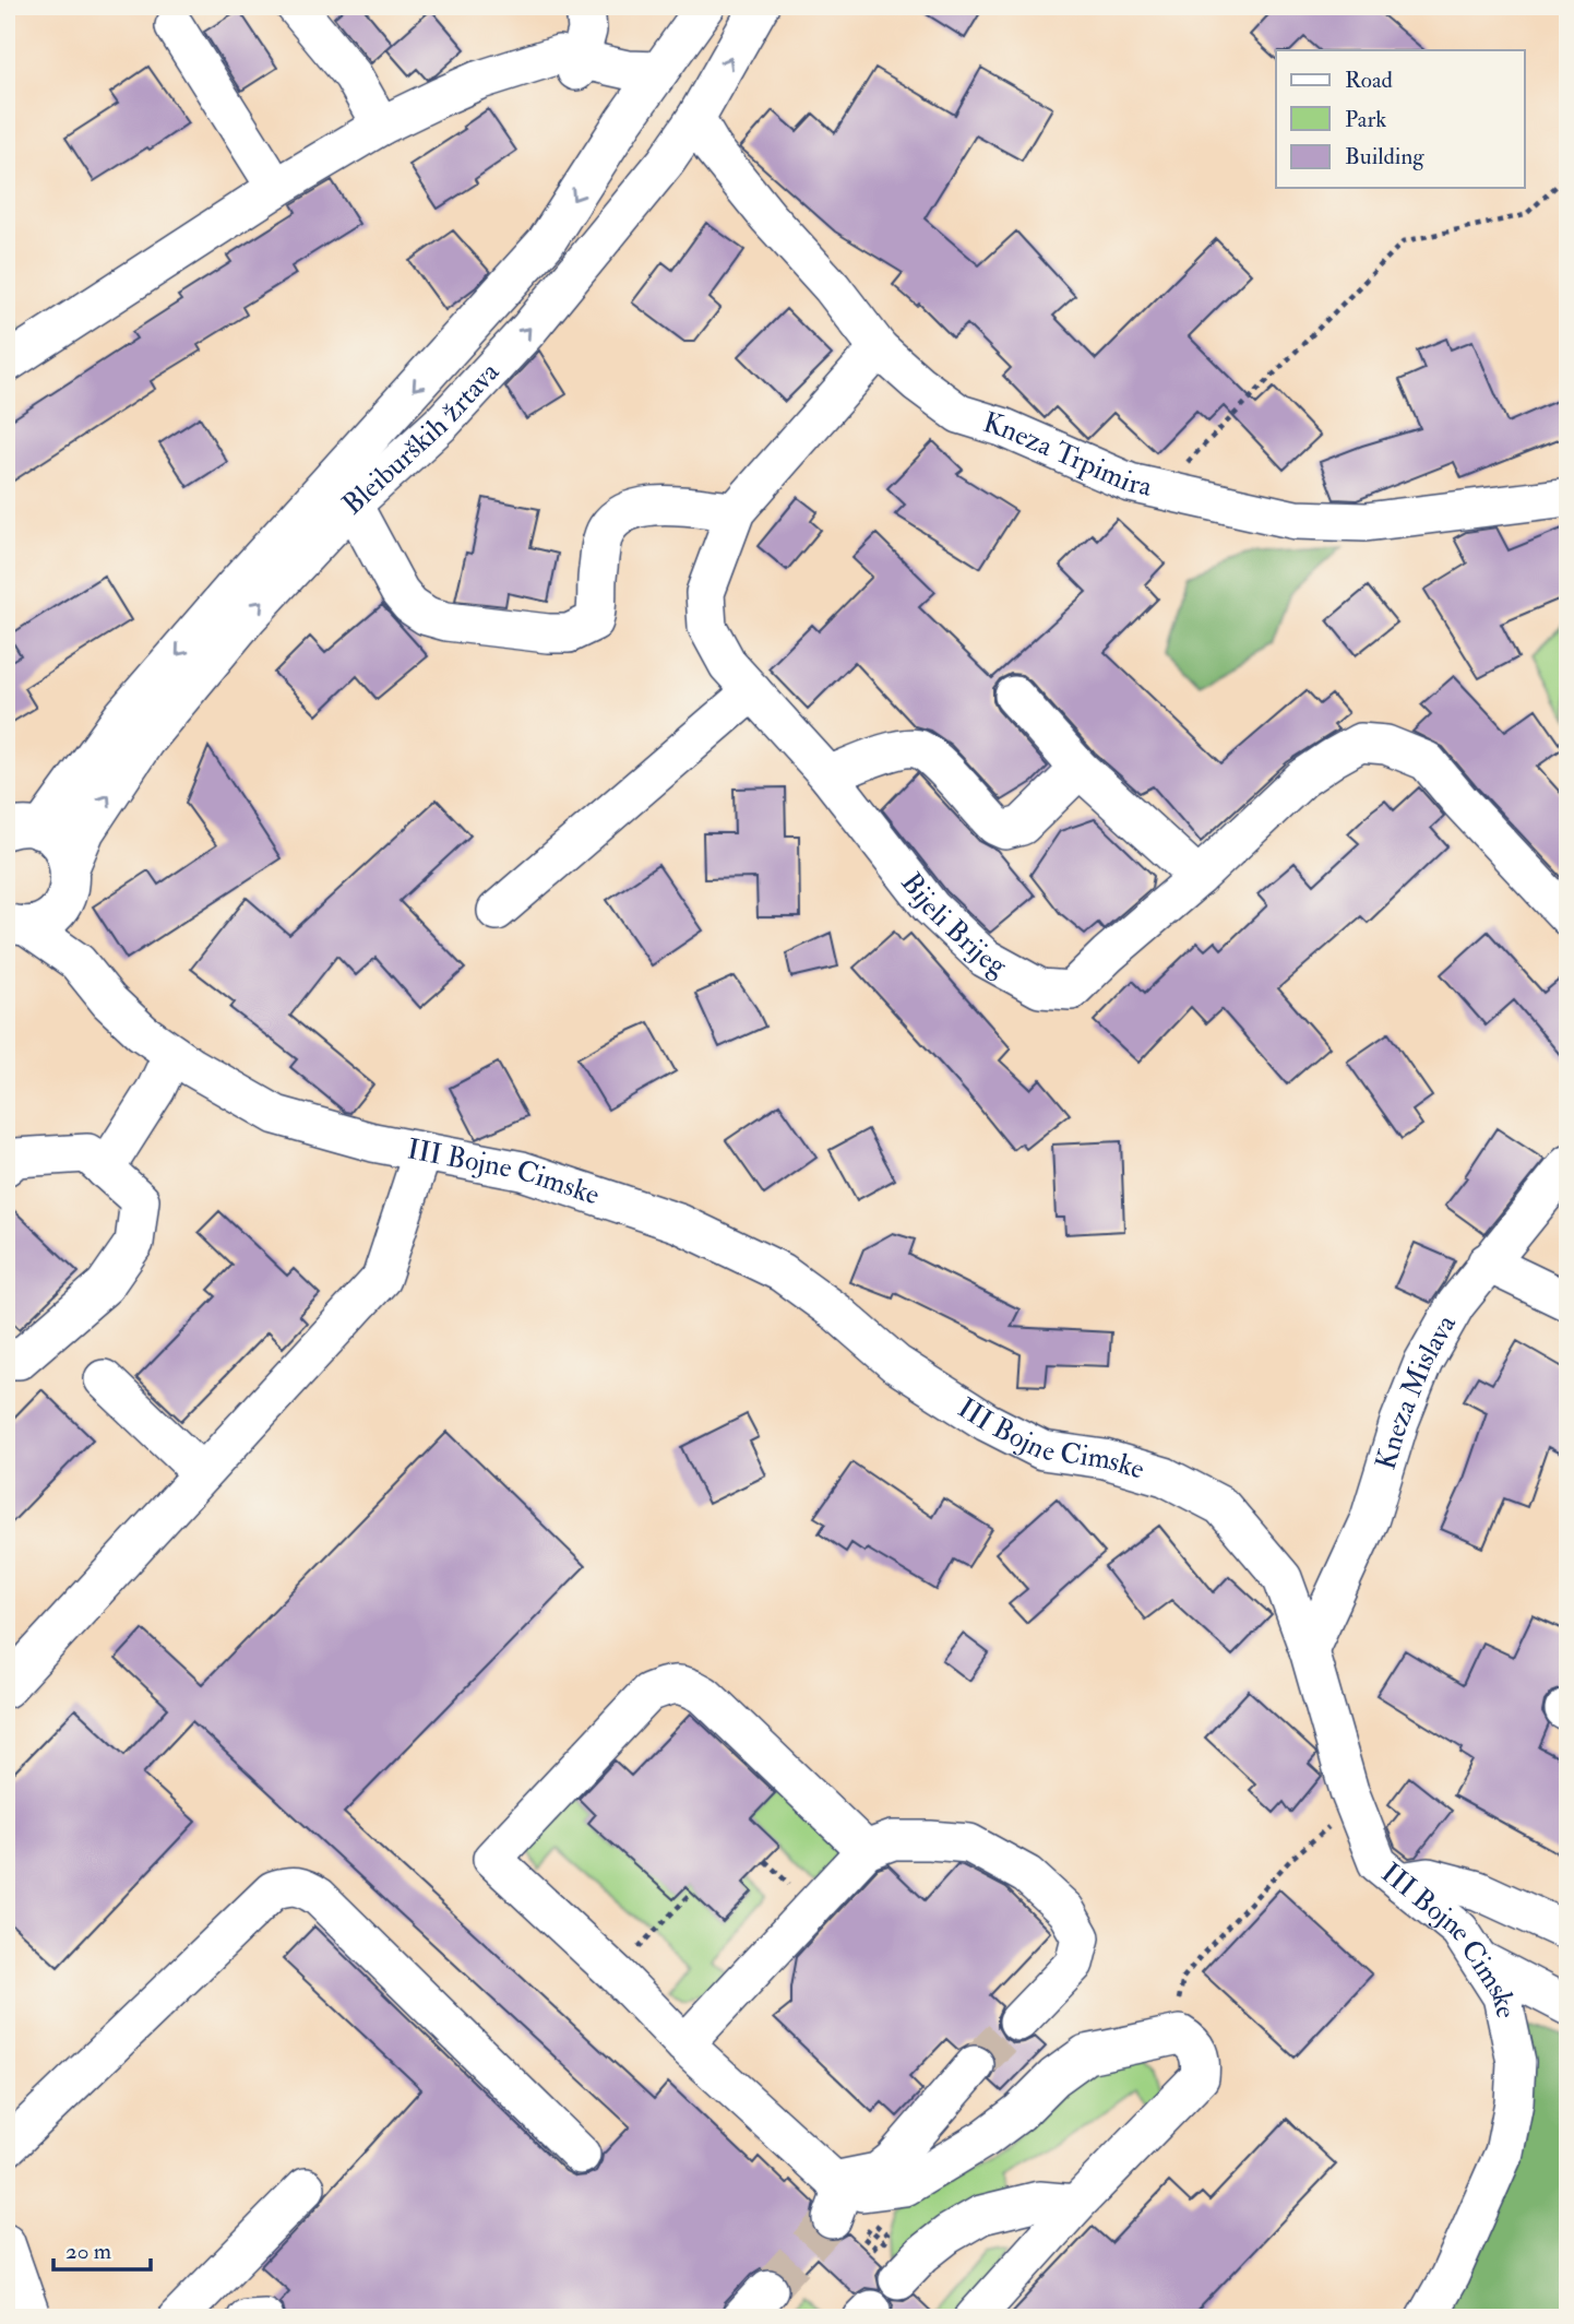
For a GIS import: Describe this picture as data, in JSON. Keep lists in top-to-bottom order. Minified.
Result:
{"streets":{"street":["Bleiburških žrtava","Kneza Trpimira","Bijeli Brijeg","III Bojne Cimske","Kneza Mislava"]},"crossings":[["Bleiburških žrtava","Kneza Trpimira"],["Bleiburških žrtava","III Bojne Cimske"],["Kneza Trpimira","Bijeli Brijeg"],["III Bojne Cimske","Kneza Mislava"]],"legend":["Road","Park","Building"],"scale_bar":"20 m"}
